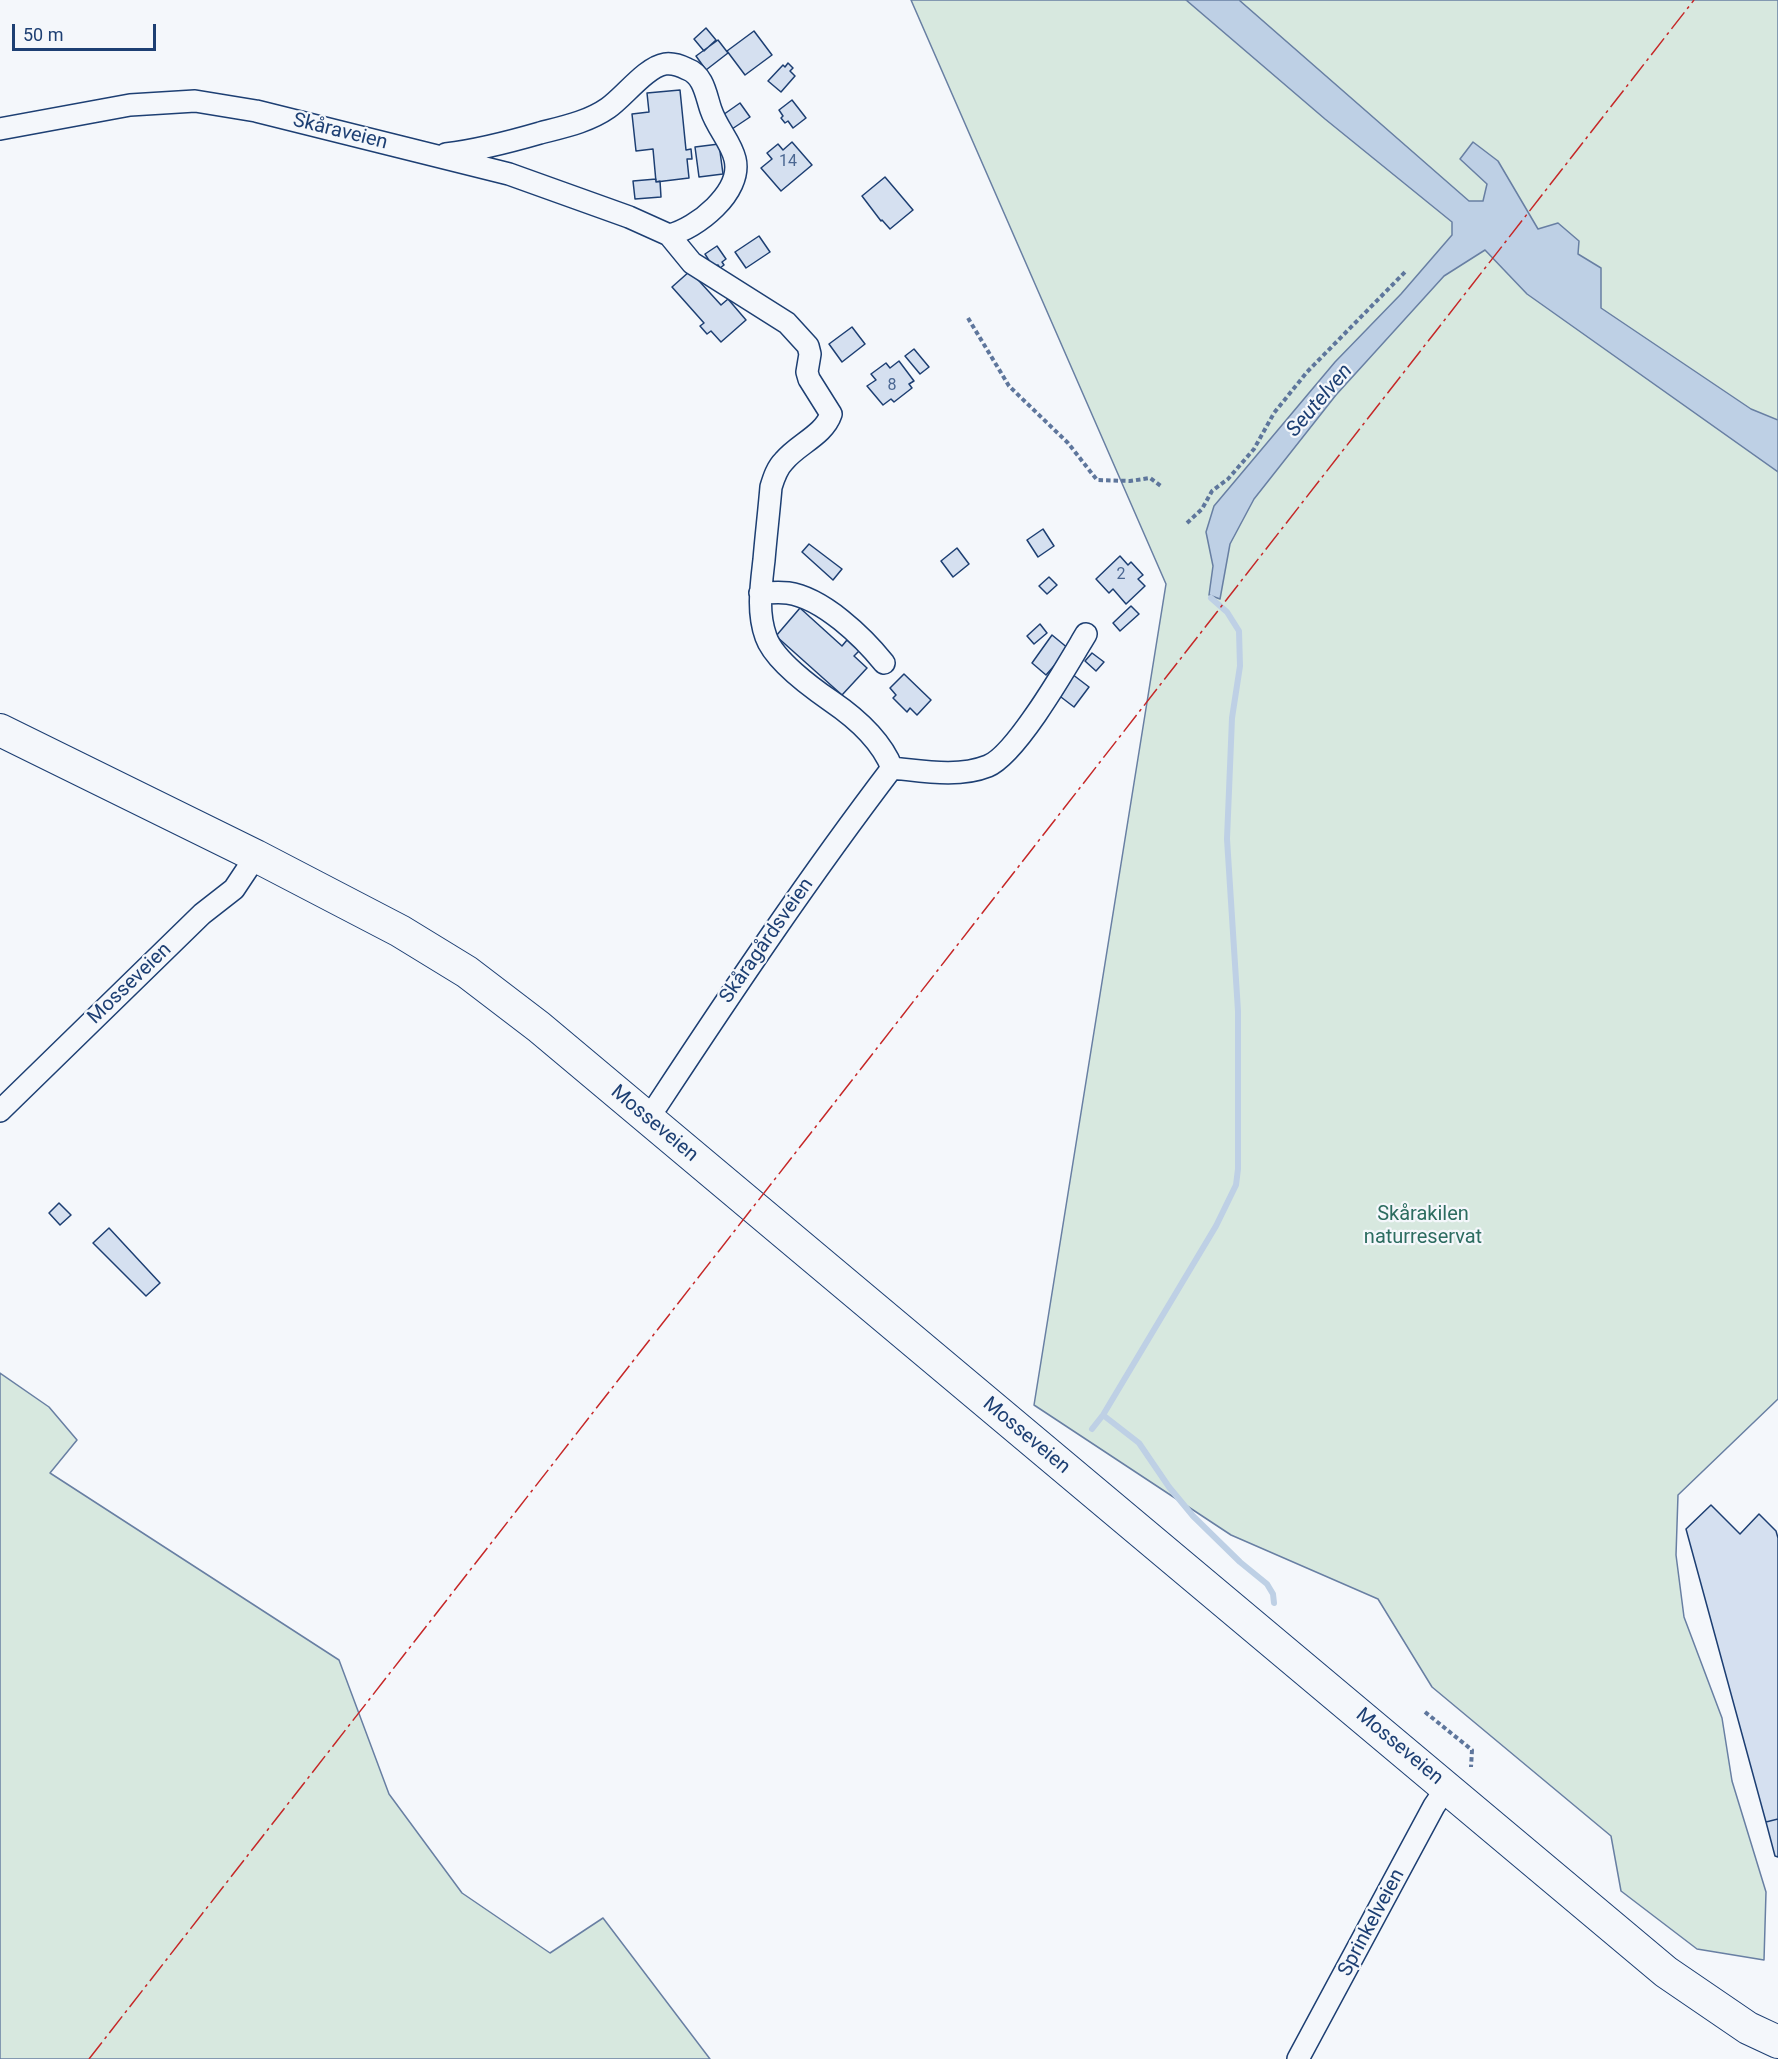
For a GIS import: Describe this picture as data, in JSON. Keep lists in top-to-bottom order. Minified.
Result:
{"streets":{"highway":["Mosseveien"],"street":["Skåraveien","Skåragårdsveien","Sprinkelveien"]},"crossings":[["Skåragårdsveien","Mosseveien"],["Mosseveien","Sprinkelveien"]],"water":["Seutelven"],"parks":["Skårakilen naturreservat"],"house_numbers":["14","8","2"],"scale_bar":"50 m"}
